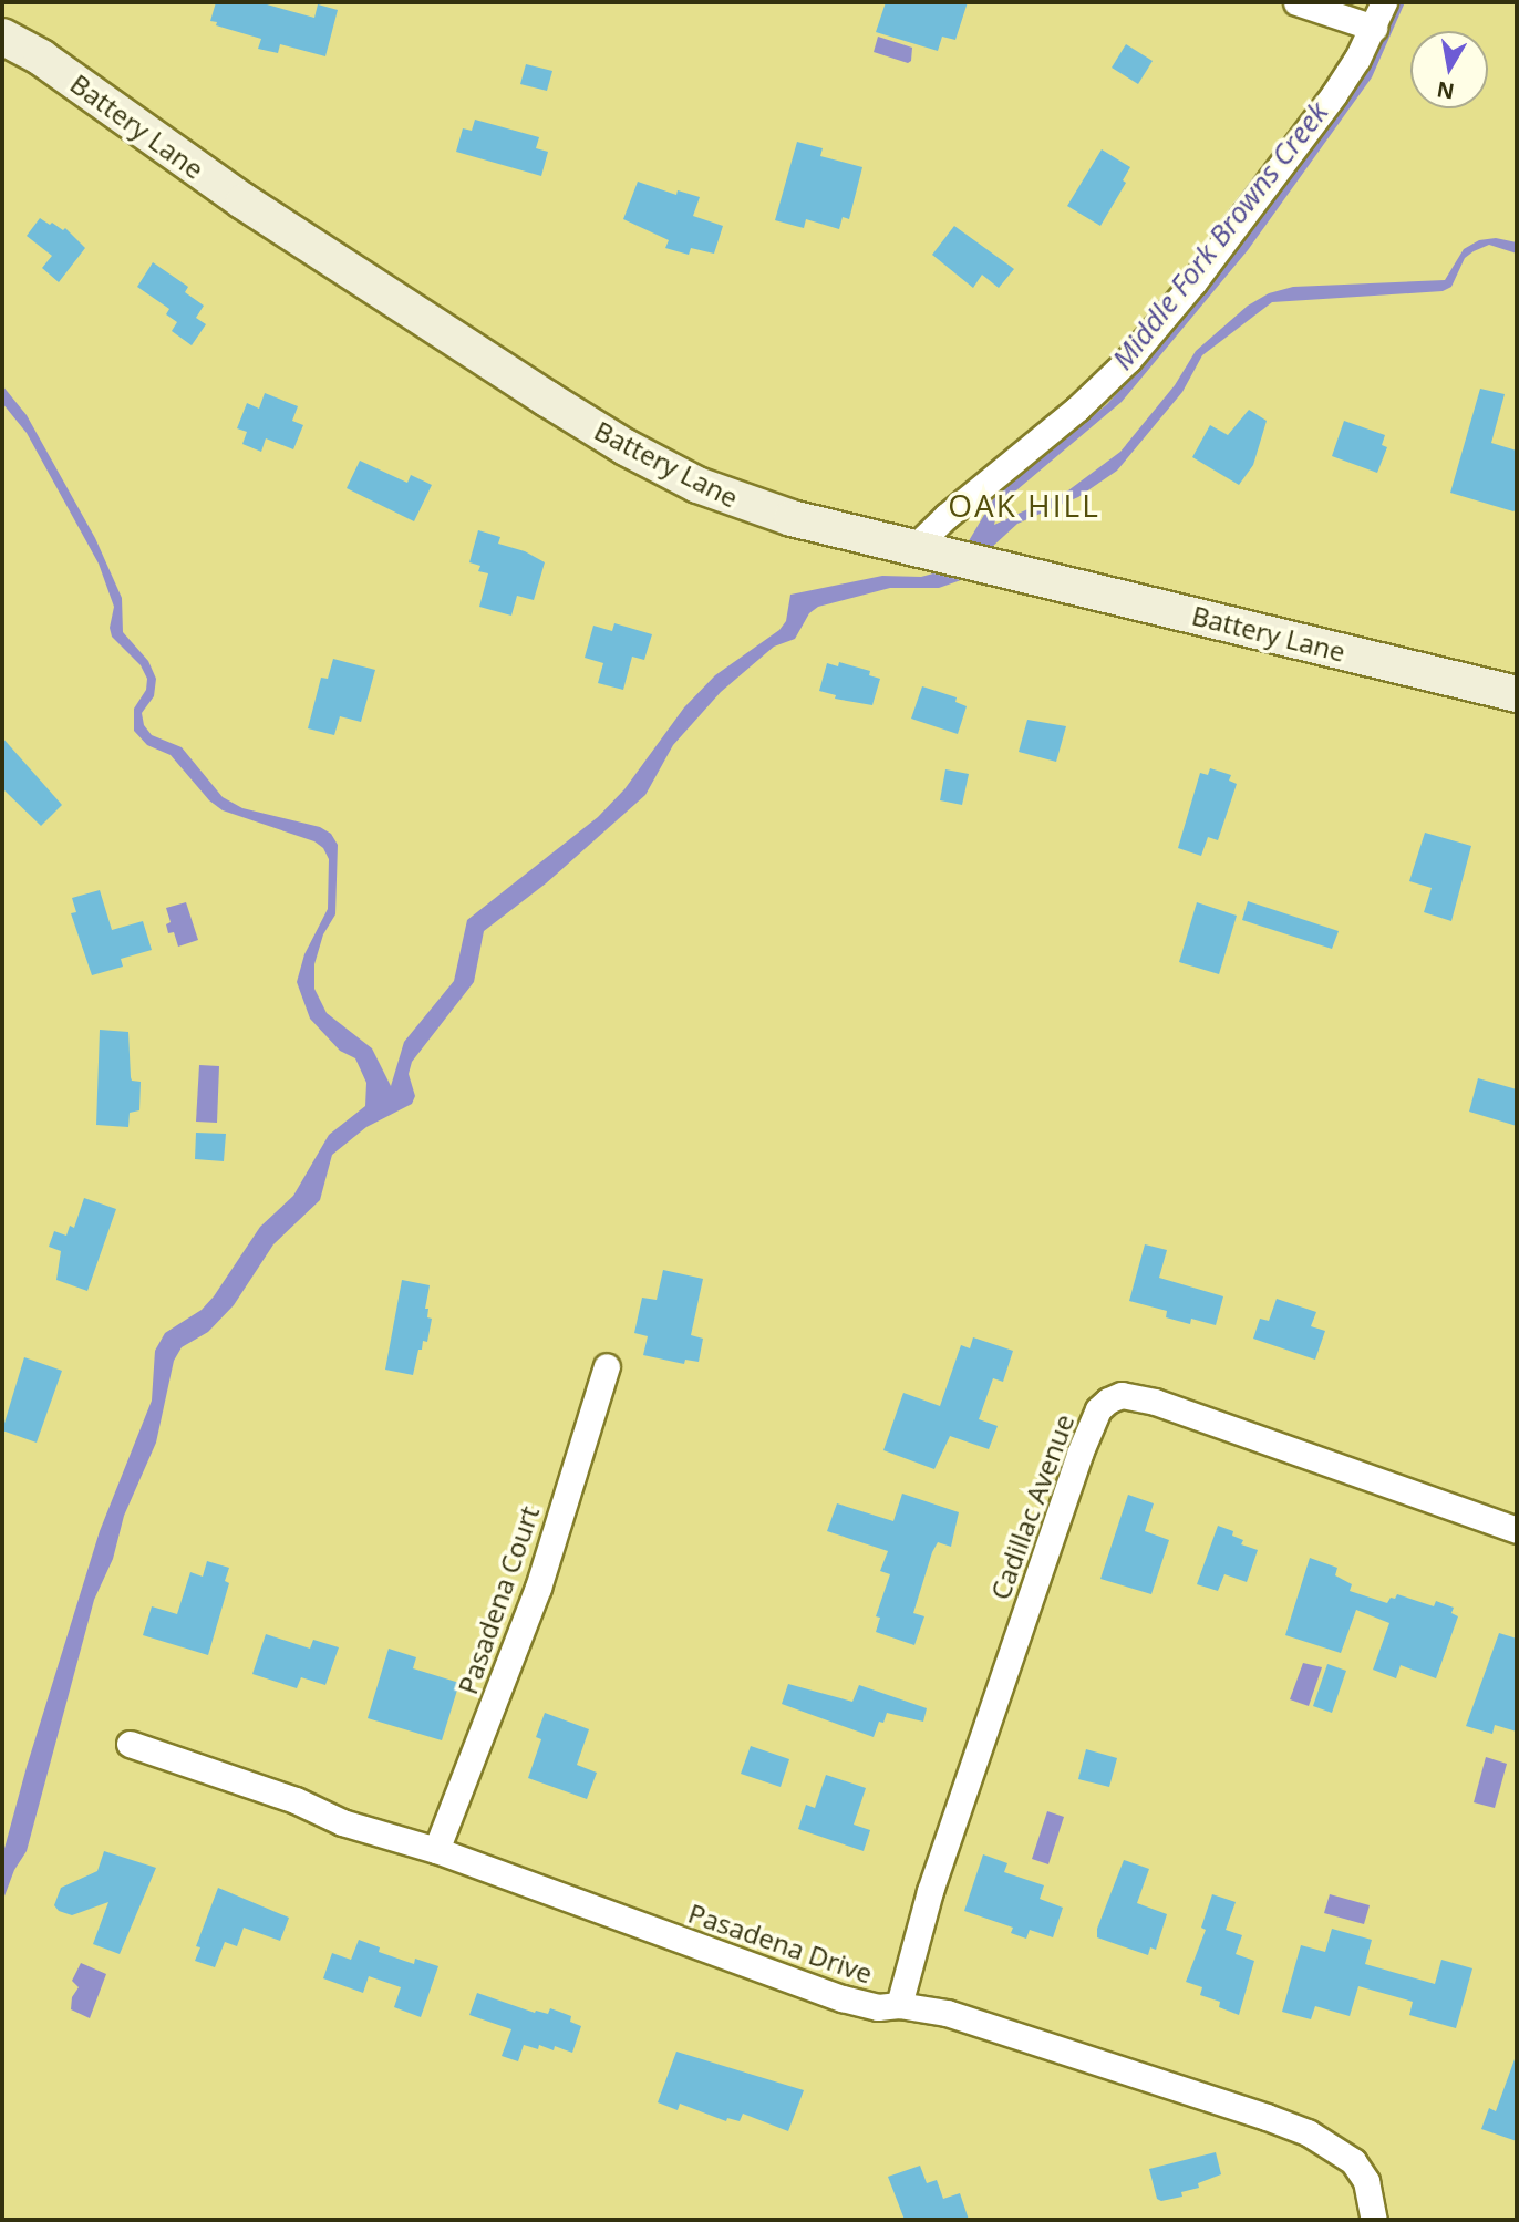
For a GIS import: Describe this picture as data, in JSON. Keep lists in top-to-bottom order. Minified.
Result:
{"streets":{"main road":["Battery Lane"],"street":["Cadillac Avenue","Pasadena Court","Pasadena Drive"]},"crossings":[["Cadillac Avenue","Pasadena Drive"],["Pasadena Court","Pasadena Drive"]],"districts":["OAK HILL"],"water":["Middle Fork Browns Creek"],"north":"bottom"}
